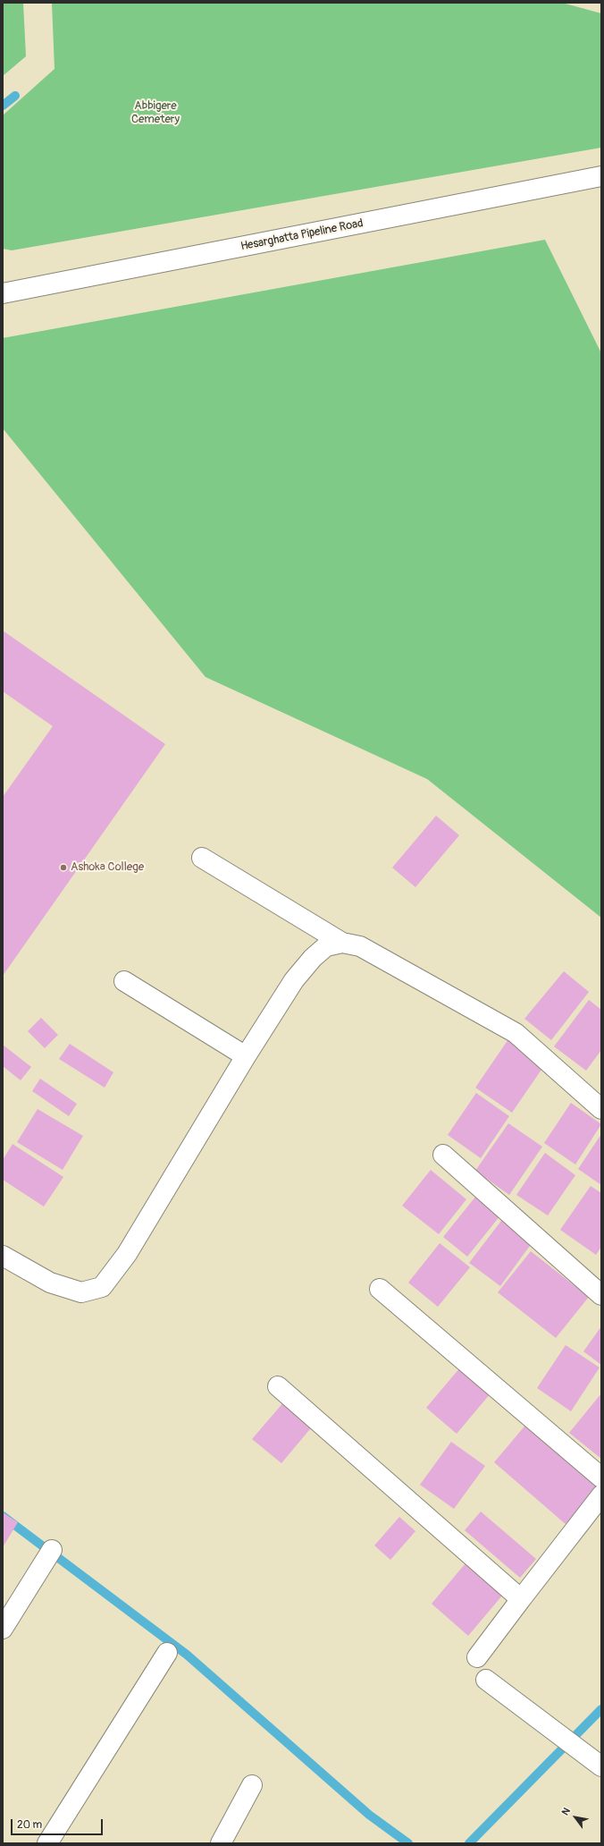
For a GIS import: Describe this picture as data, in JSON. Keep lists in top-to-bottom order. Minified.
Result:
{"streets":{"street":["Hesarghatta Pipeline Road"]},"parks":["Abbigere Cemetery"],"places":["Ashoka College"],"scale_bar":"20 m","north":"top left"}
